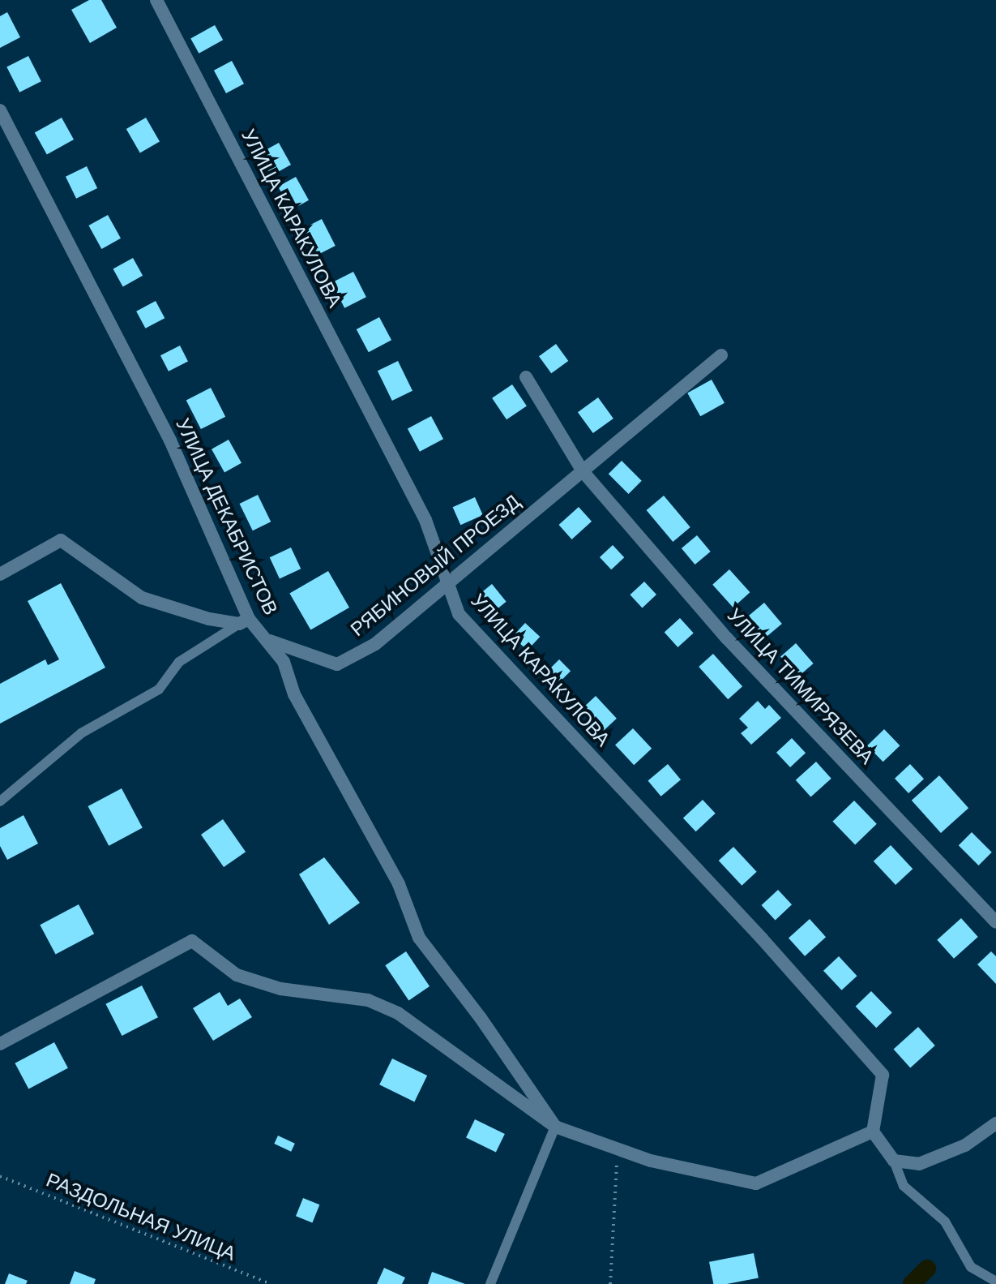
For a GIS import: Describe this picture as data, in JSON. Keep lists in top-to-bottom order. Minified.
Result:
{"streets":{"street":["УЛИЦА КАРАКУЛОВА","УЛИЦА ДЕКАБРИСТОВ","РЯБИНОВЫЙ ПРОЕЗД","УЛИЦА ТИМИРЯЗЕВА"],"path":["РАЗДОЛЬНАЯ УЛИЦА"]},"crossings":[["УЛИЦА КАРАКУЛОВА","РЯБИНОВЫЙ ПРОЕЗД"],["УЛИЦА ДЕКАБРИСТОВ","РЯБИНОВЫЙ ПРОЕЗД"],["РЯБИНОВЫЙ ПРОЕЗД","УЛИЦА ТИМИРЯЗЕВА"]]}
